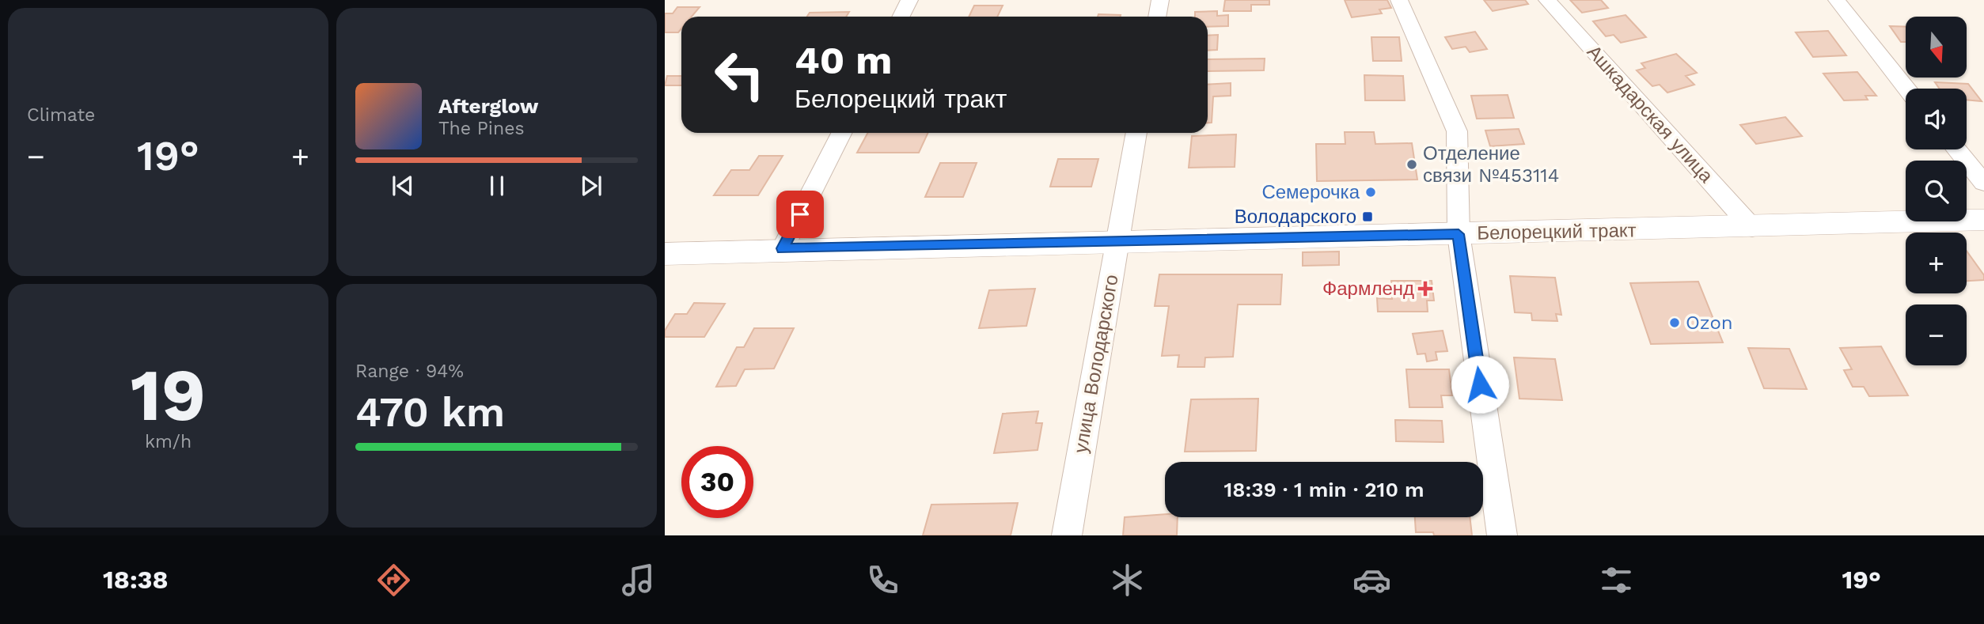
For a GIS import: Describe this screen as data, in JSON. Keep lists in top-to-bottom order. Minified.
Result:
{"streets":{"street":["Ашкадарская улица","Белорецкий тракт","улица Володарского"]},"crossings":[["Ашкадарская улица","Белорецкий тракт"],["Белорецкий тракт","улица Володарского"]],"places":{"other":["Отделение связи №453114","Семерочка","Ozon"],"transit":["Володарского"],"health":["Фармленд"]},"north":"bottom","page":{"tile":["Climate",["19","km/h"],["Range · 94%","470 km"]],"map_buttons":["+","−"],"turn":["40 m","Белорецкий тракт"],"song":["Afterglow","The Pines"],"heat":["−","19°","+"],"limit":"30","trip":"18:39 · 1 min · 210 m","tabs":["18:38","19°"]}}
